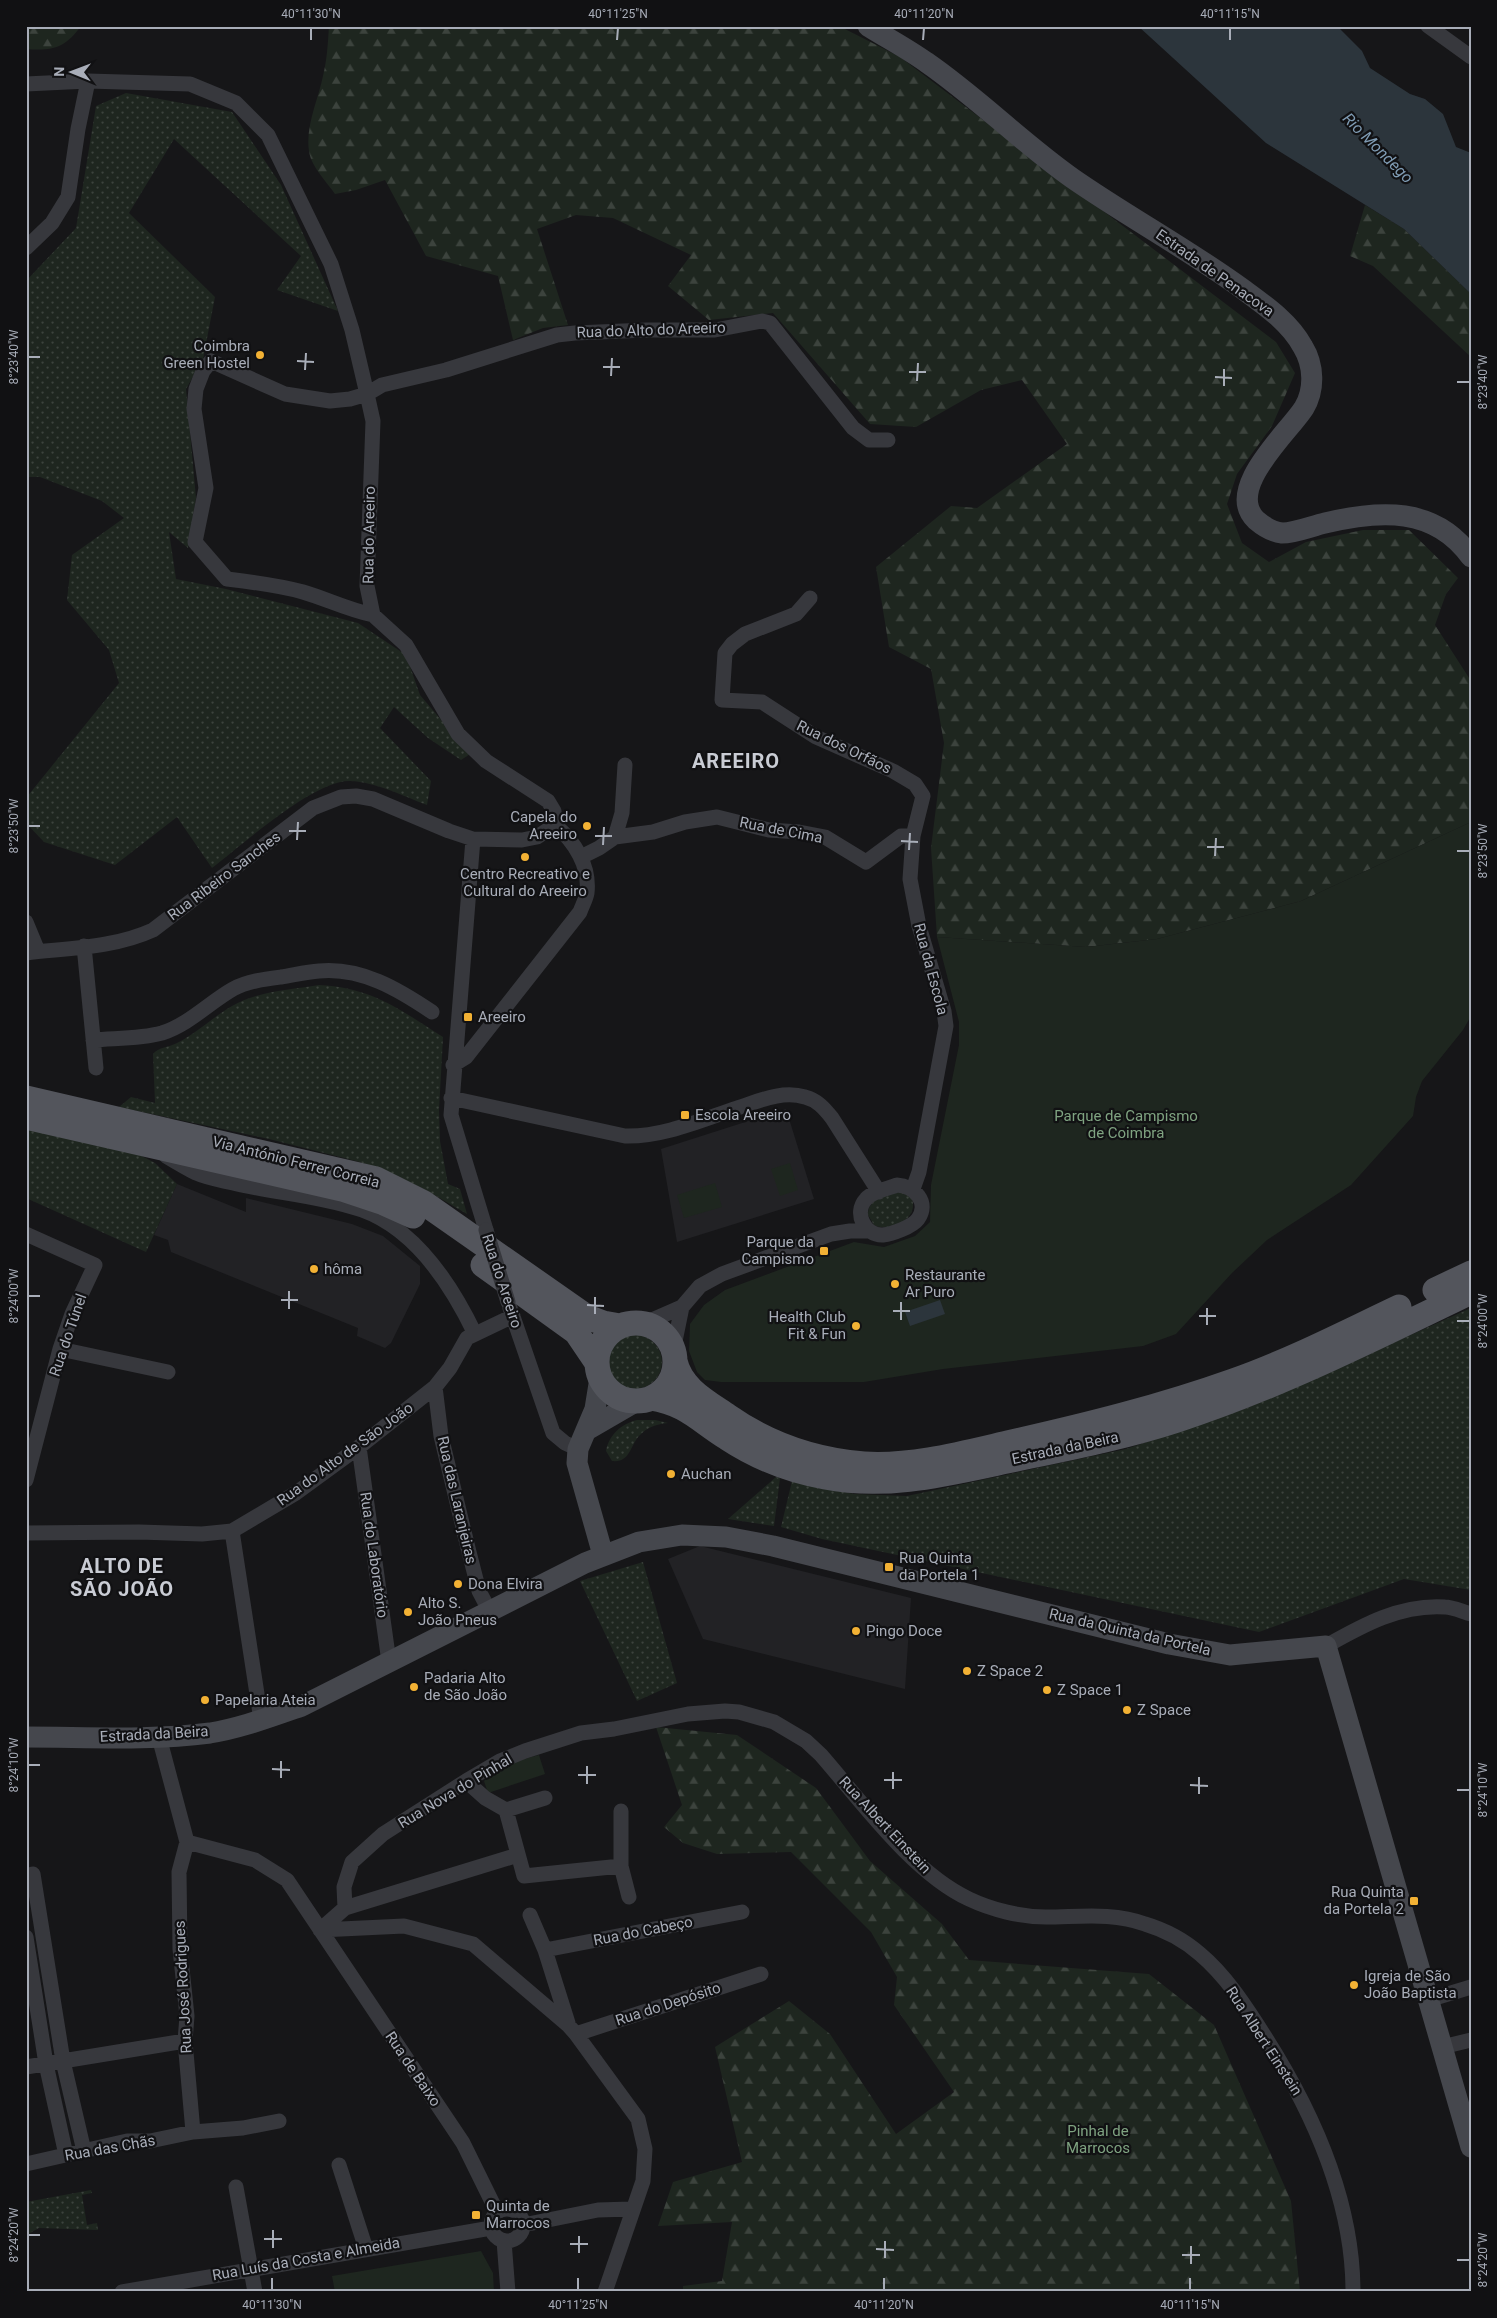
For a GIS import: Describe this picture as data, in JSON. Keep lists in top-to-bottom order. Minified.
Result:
{"streets":{"main road":["Via António Ferrer Correia","Estrada da Beira"],"street":["Estrada de Penacova","Rua do Alto do Areeiro","Rua do Areeiro","Rua dos Orfãos","Rua de Cima","Rua Ribeiro Sanches","Rua da Escola","Rua do Túnel","Rua do Alto de São João","Rua das Laranjeiras","Rua do Laboratório","Rua da Quinta da Portela","Rua Nova do Pinhal","Rua Albert Einstein","Rua do Cabeço","Rua José Rodrigues","Rua do Depósito","Rua de Baixo","Rua das Chãs","Rua Luís da Costa e Almeida"]},"crossings":[["Rua do Alto do Areeiro","Rua do Areeiro"],["Rua do Areeiro","Rua Ribeiro Sanches"],["Rua do Areeiro","Rua do Alto de São João"],["Rua dos Orfãos","Rua de Cima"],["Rua dos Orfãos","Rua da Escola"],["Rua de Cima","Rua da Escola"],["Via António Ferrer Correia","Estrada da Beira"],["Via António Ferrer Correia","Rua do Alto de São João"],["Estrada da Beira","Rua das Laranjeiras"],["Estrada da Beira","Rua do Laboratório"],["Estrada da Beira","Rua da Quinta da Portela"],["Rua do Alto de São João","Rua das Laranjeiras"],["Rua do Alto de São João","Rua do Laboratório"],["Rua Nova do Pinhal","Rua Albert Einstein"],["Rua José Rodrigues","Rua de Baixo"],["Rua José Rodrigues","Rua das Chãs"],["Rua de Baixo","Rua Luís da Costa e Almeida"]],"districts":["AREEIRO","ALTO DE SÃO JOÃO"],"water":["Rio Mondego"],"parks":["Parque de Campismo de Coimbra","Pinhal de Marrocos"],"places":{"other":["Coimbra Green Hostel","Capela do Areeiro","Centro Recreativo e Cultural do Areeiro","hôma","Restaurante Ar Puro","Health Club Fit & Fun","Auchan","Dona Elvira","Alto S. João Pneus","Pingo Doce","Z Space 2","Padaria Alto de São João","Z Space 1","Papelaria Ateia","Z Space","Igreja de São João Baptista"],"transit":["Areeiro","Escola Areeiro","Parque da Campismo","Rua Quinta da Portela 1","Rua Quinta da Portela 2","Quinta de Marrocos"]},"north":"left","coordinates":["40°11'30\"N","40°11'25\"N","40°11'20\"N","40°11'15\"N","8°23'40\"W","8°23'50\"W","8°24'00\"W","8°24'10\"W","8°24'20\"W"]}
